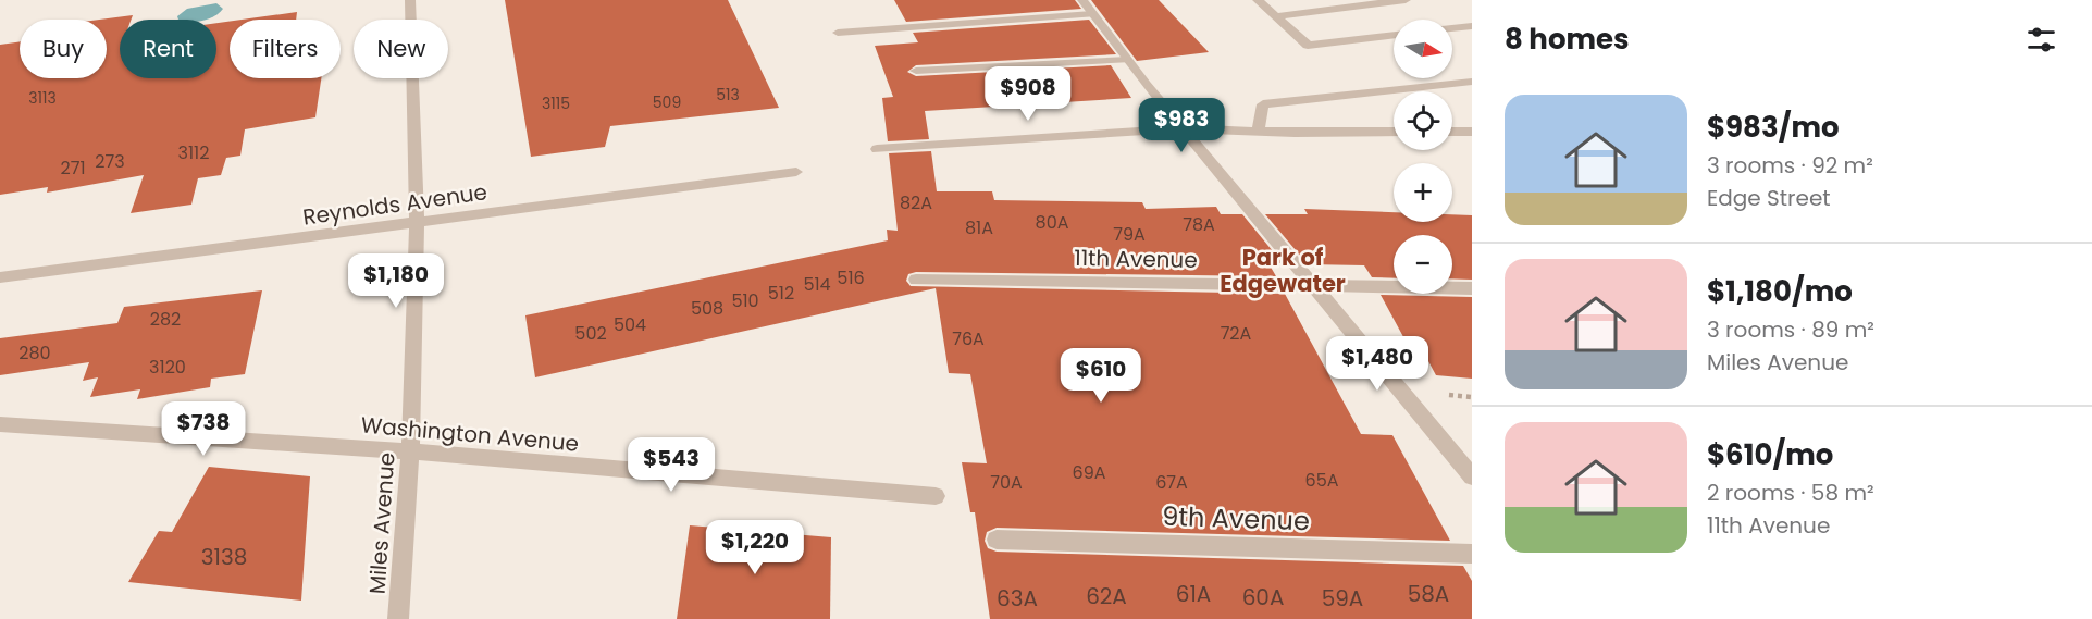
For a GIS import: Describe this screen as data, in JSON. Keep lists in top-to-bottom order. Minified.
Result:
{"streets":{"street":["Reynolds Avenue","11th Avenue","Washington Avenue","9th Avenue","Miles Avenue"]},"crossings":[["Reynolds Avenue","Miles Avenue"],["Washington Avenue","Miles Avenue"]],"districts":["Park of Edgewater"],"house_numbers":["513","3113","509","3115","3112","273","271","82A","80A","78A","81A","79A","516","514","512","510","508","282","504","502","72A","76A","280","3120","69A","65A","70A","67A","3138","61A","58A","62A","60A","63A","59A"],"north":"right","page":{"heading":"8 homes","map_buttons":["+","−"],"chip":["Buy","Rent","Filters","New"],"price":["$908","$983","$1,180","$1,480","$610","$738","$543","$1,220"],"list":[{"name":"$983/mo","note":"3 rooms · 92 m² · Edge Street"},{"name":"$1,180/mo","note":"3 rooms · 89 m² · Miles Avenue"},{"name":"$610/mo","note":"2 rooms · 58 m² · 11th Avenue"}]}}
